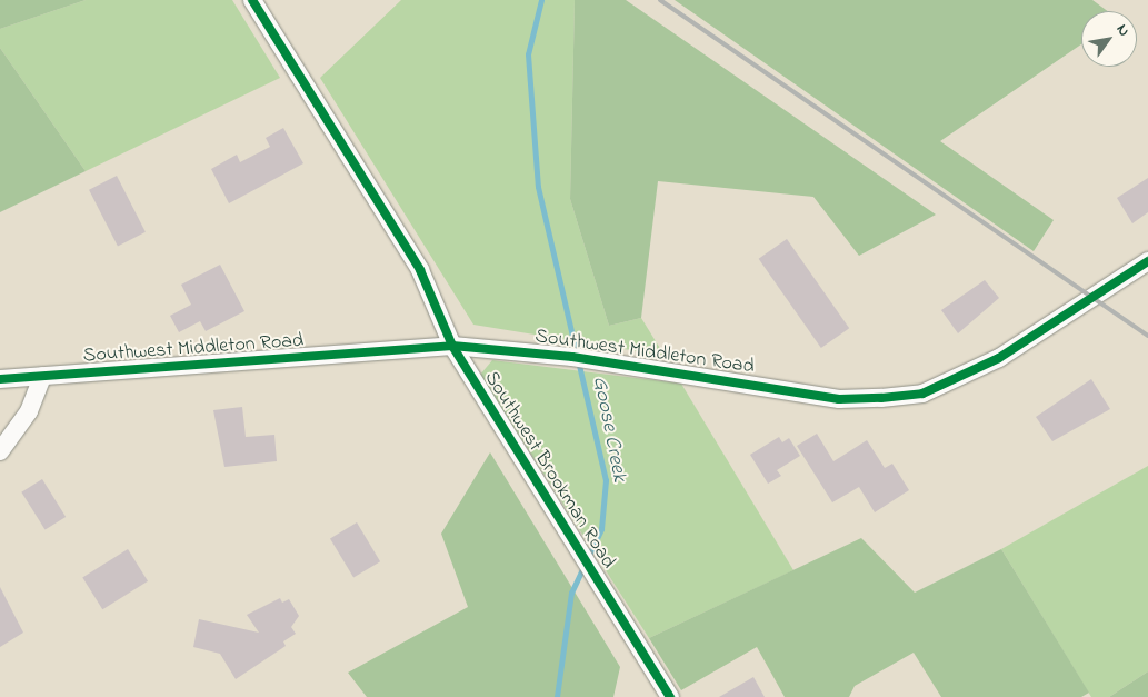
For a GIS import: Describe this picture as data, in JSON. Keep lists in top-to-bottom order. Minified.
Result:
{"streets":{"street":["Southwest Middleton Road","Southwest Brookman Road"]},"crossings":[["Southwest Middleton Road","Southwest Brookman Road"]],"water":["Goose Creek"],"north":"top right"}
